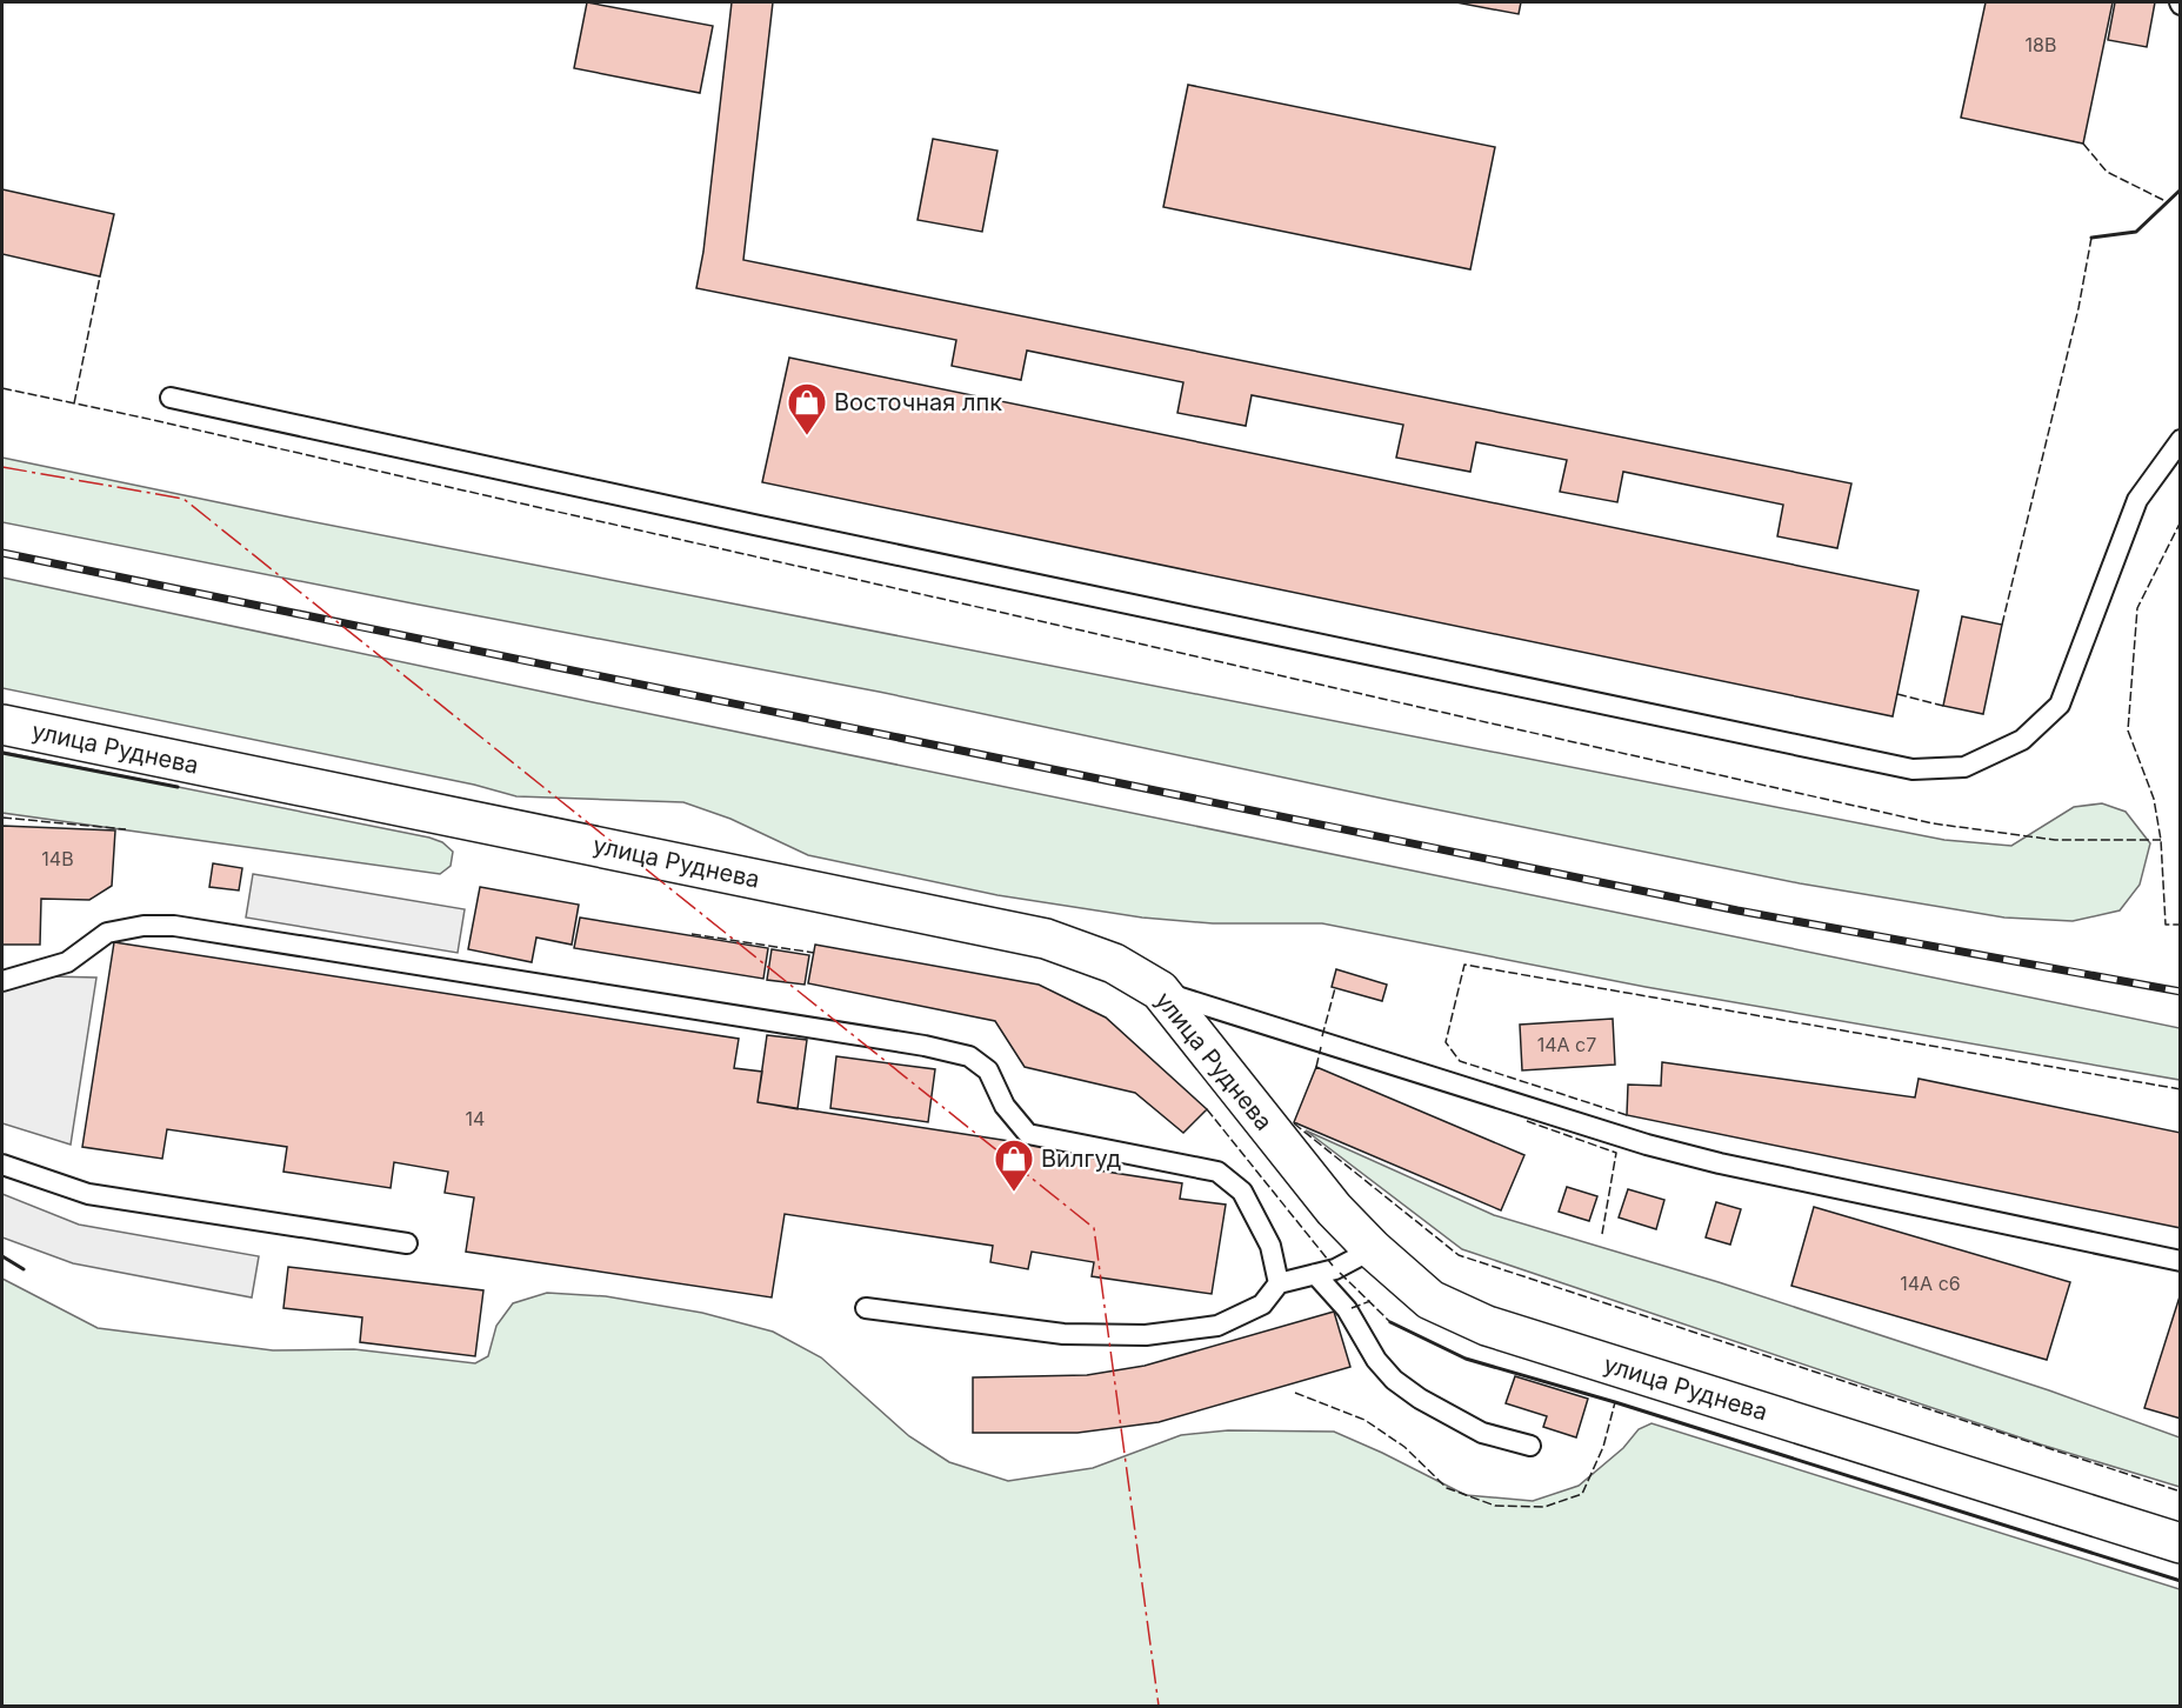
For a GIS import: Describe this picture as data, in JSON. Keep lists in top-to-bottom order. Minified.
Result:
{"streets":{"street":["улица Руднева"]},"places":{"shop":["Восточная лпк","Вилгуд"]},"house_numbers":["18В","14В","14А с7","14","14А с6"]}
